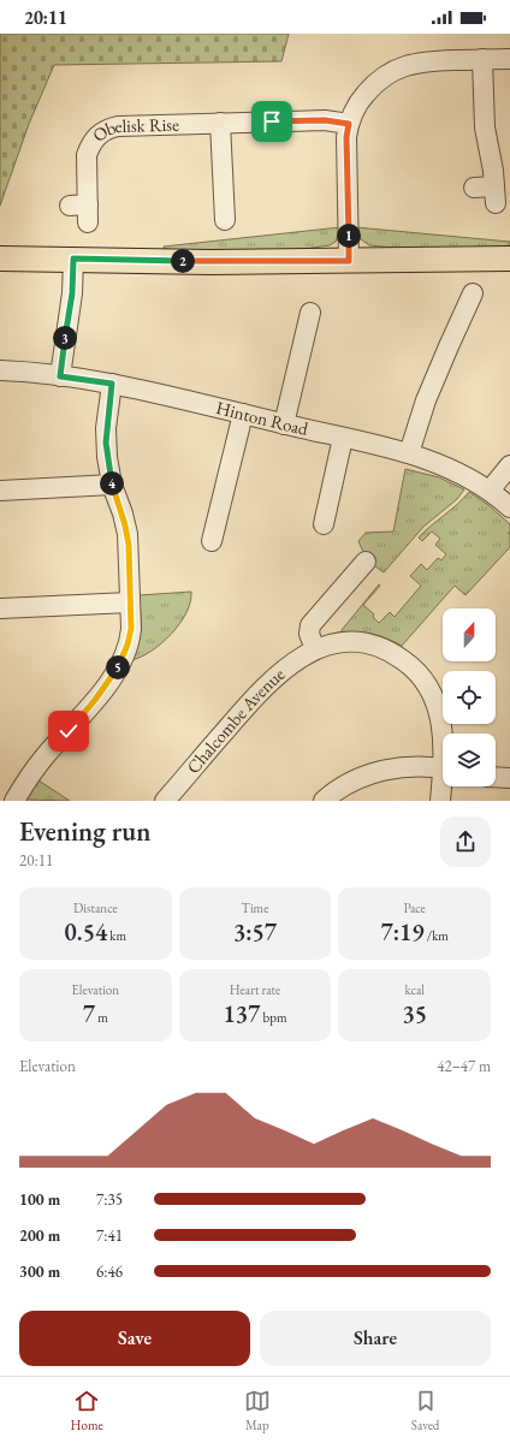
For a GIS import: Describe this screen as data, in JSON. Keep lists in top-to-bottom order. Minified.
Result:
{"streets":{"street":["Obelisk Rise","Hinton Road","Chalcombe Avenue"]},"north":"top","page":{"status":"20:11","pins":["1","2","3","4","5"],"heading":["Evening run","20:11"],"stats":[["Distance","0.54 km"],["Time","3:57"],["Pace","7:19 /km"],["Elevation","7 m"],["Heart rate","137 bpm"],["kcal","35"]],"chart":["Elevation","42–47 m"],"list":[{"name":"100 m","note":"7:35"},{"name":"200 m","note":"7:41"},{"name":"300 m","note":"6:46"}],"buttons":["Save","Share"],"tabs":["Home","Map","Saved"]}}
